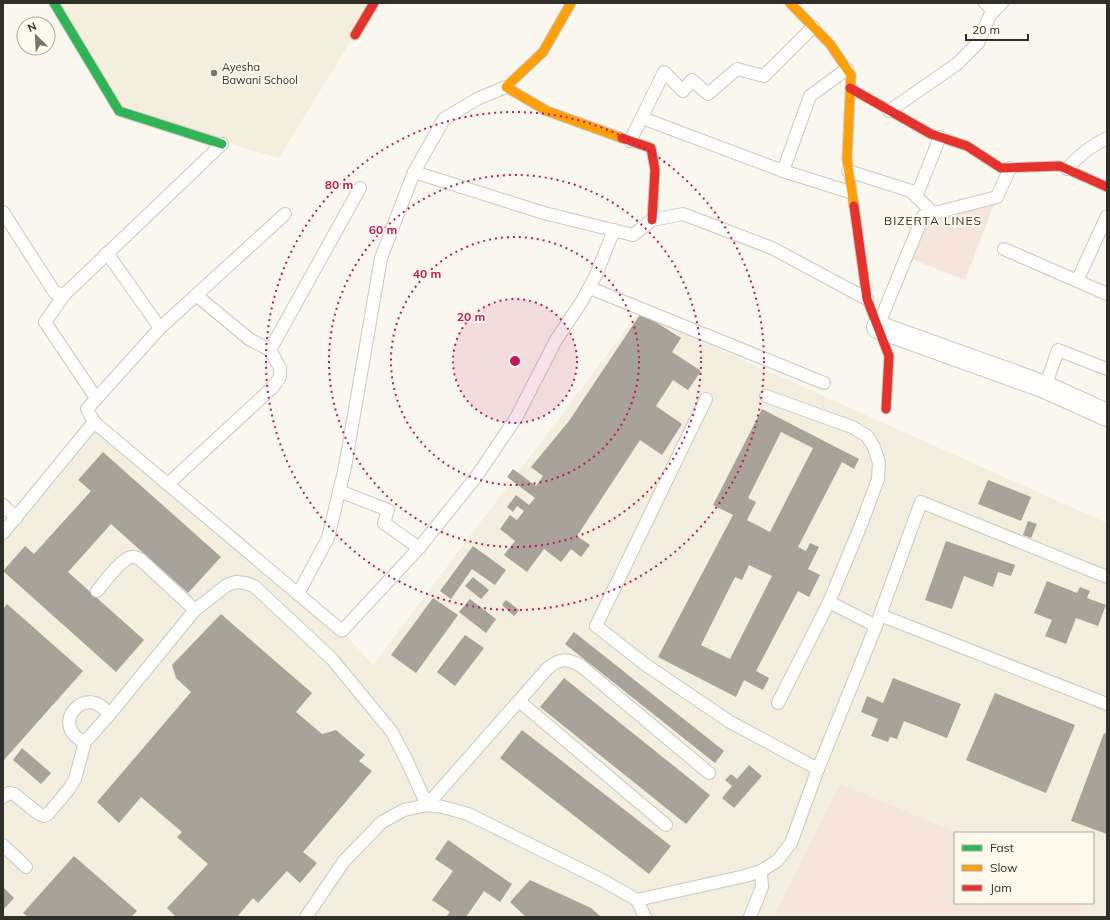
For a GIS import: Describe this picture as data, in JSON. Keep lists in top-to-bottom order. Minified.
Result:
{"districts":["BIZERTA LINES"],"places":["Ayesha Bawani School"],"legend":["Fast","Slow","Jam"],"scale_bar":"20 m","north":"top left","rings":["80 m","60 m","40 m","20 m"]}
